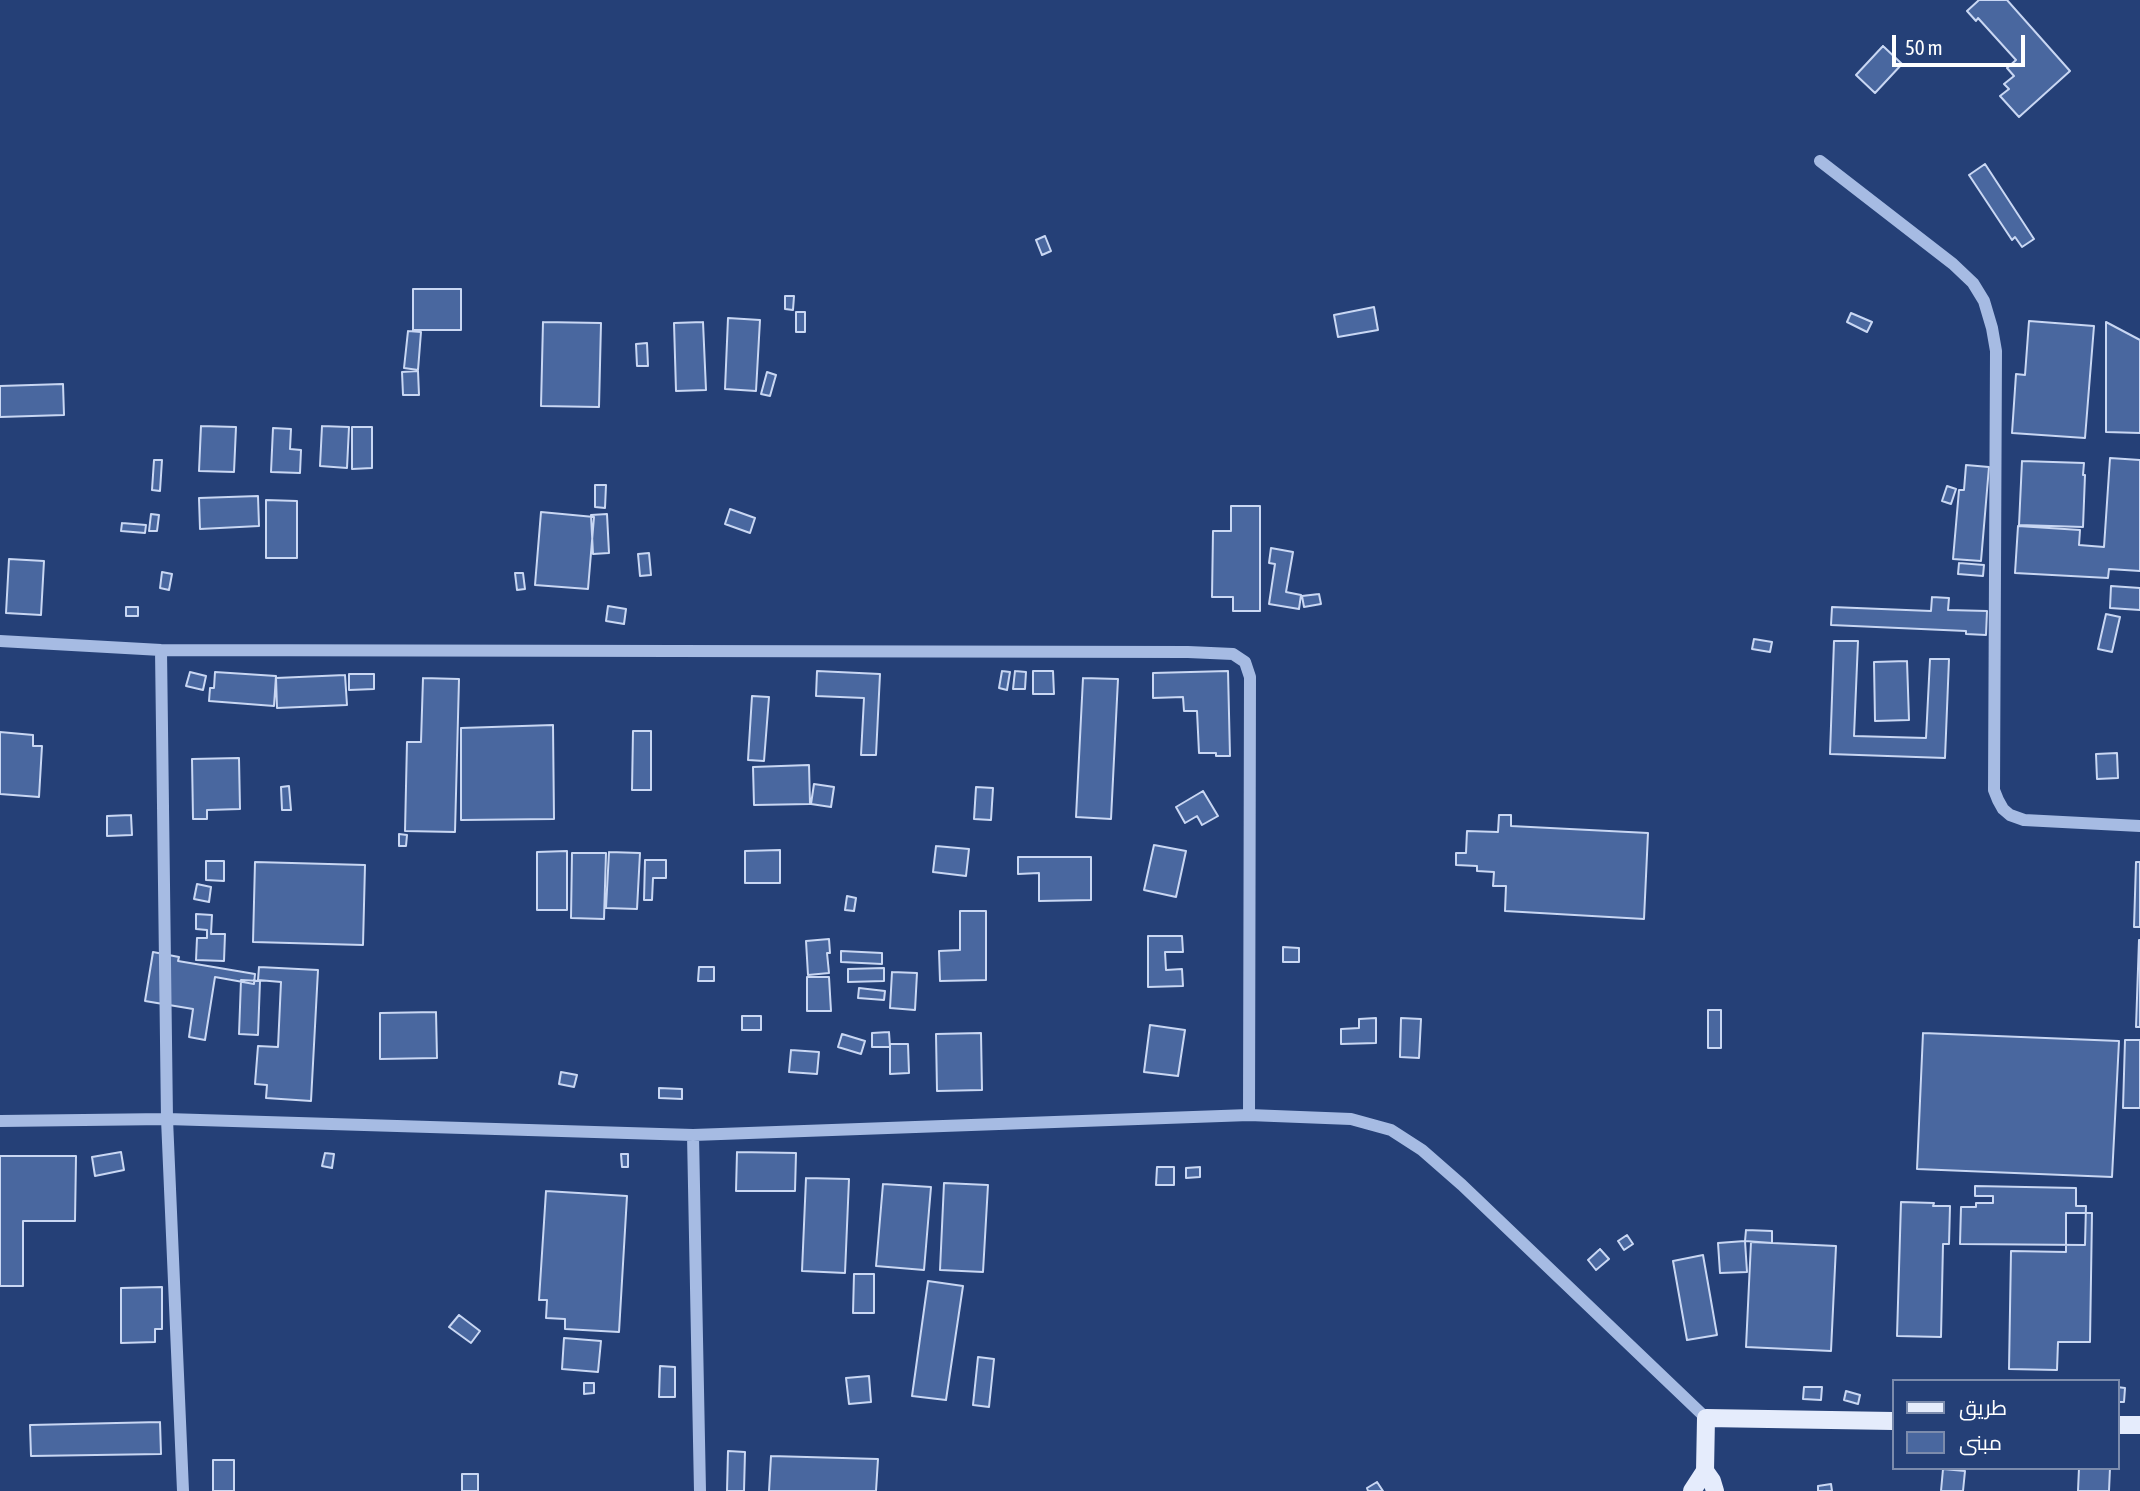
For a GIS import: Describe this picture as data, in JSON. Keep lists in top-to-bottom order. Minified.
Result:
{"legend":["طريق","مبنى"],"scale_bar":"50 m"}
